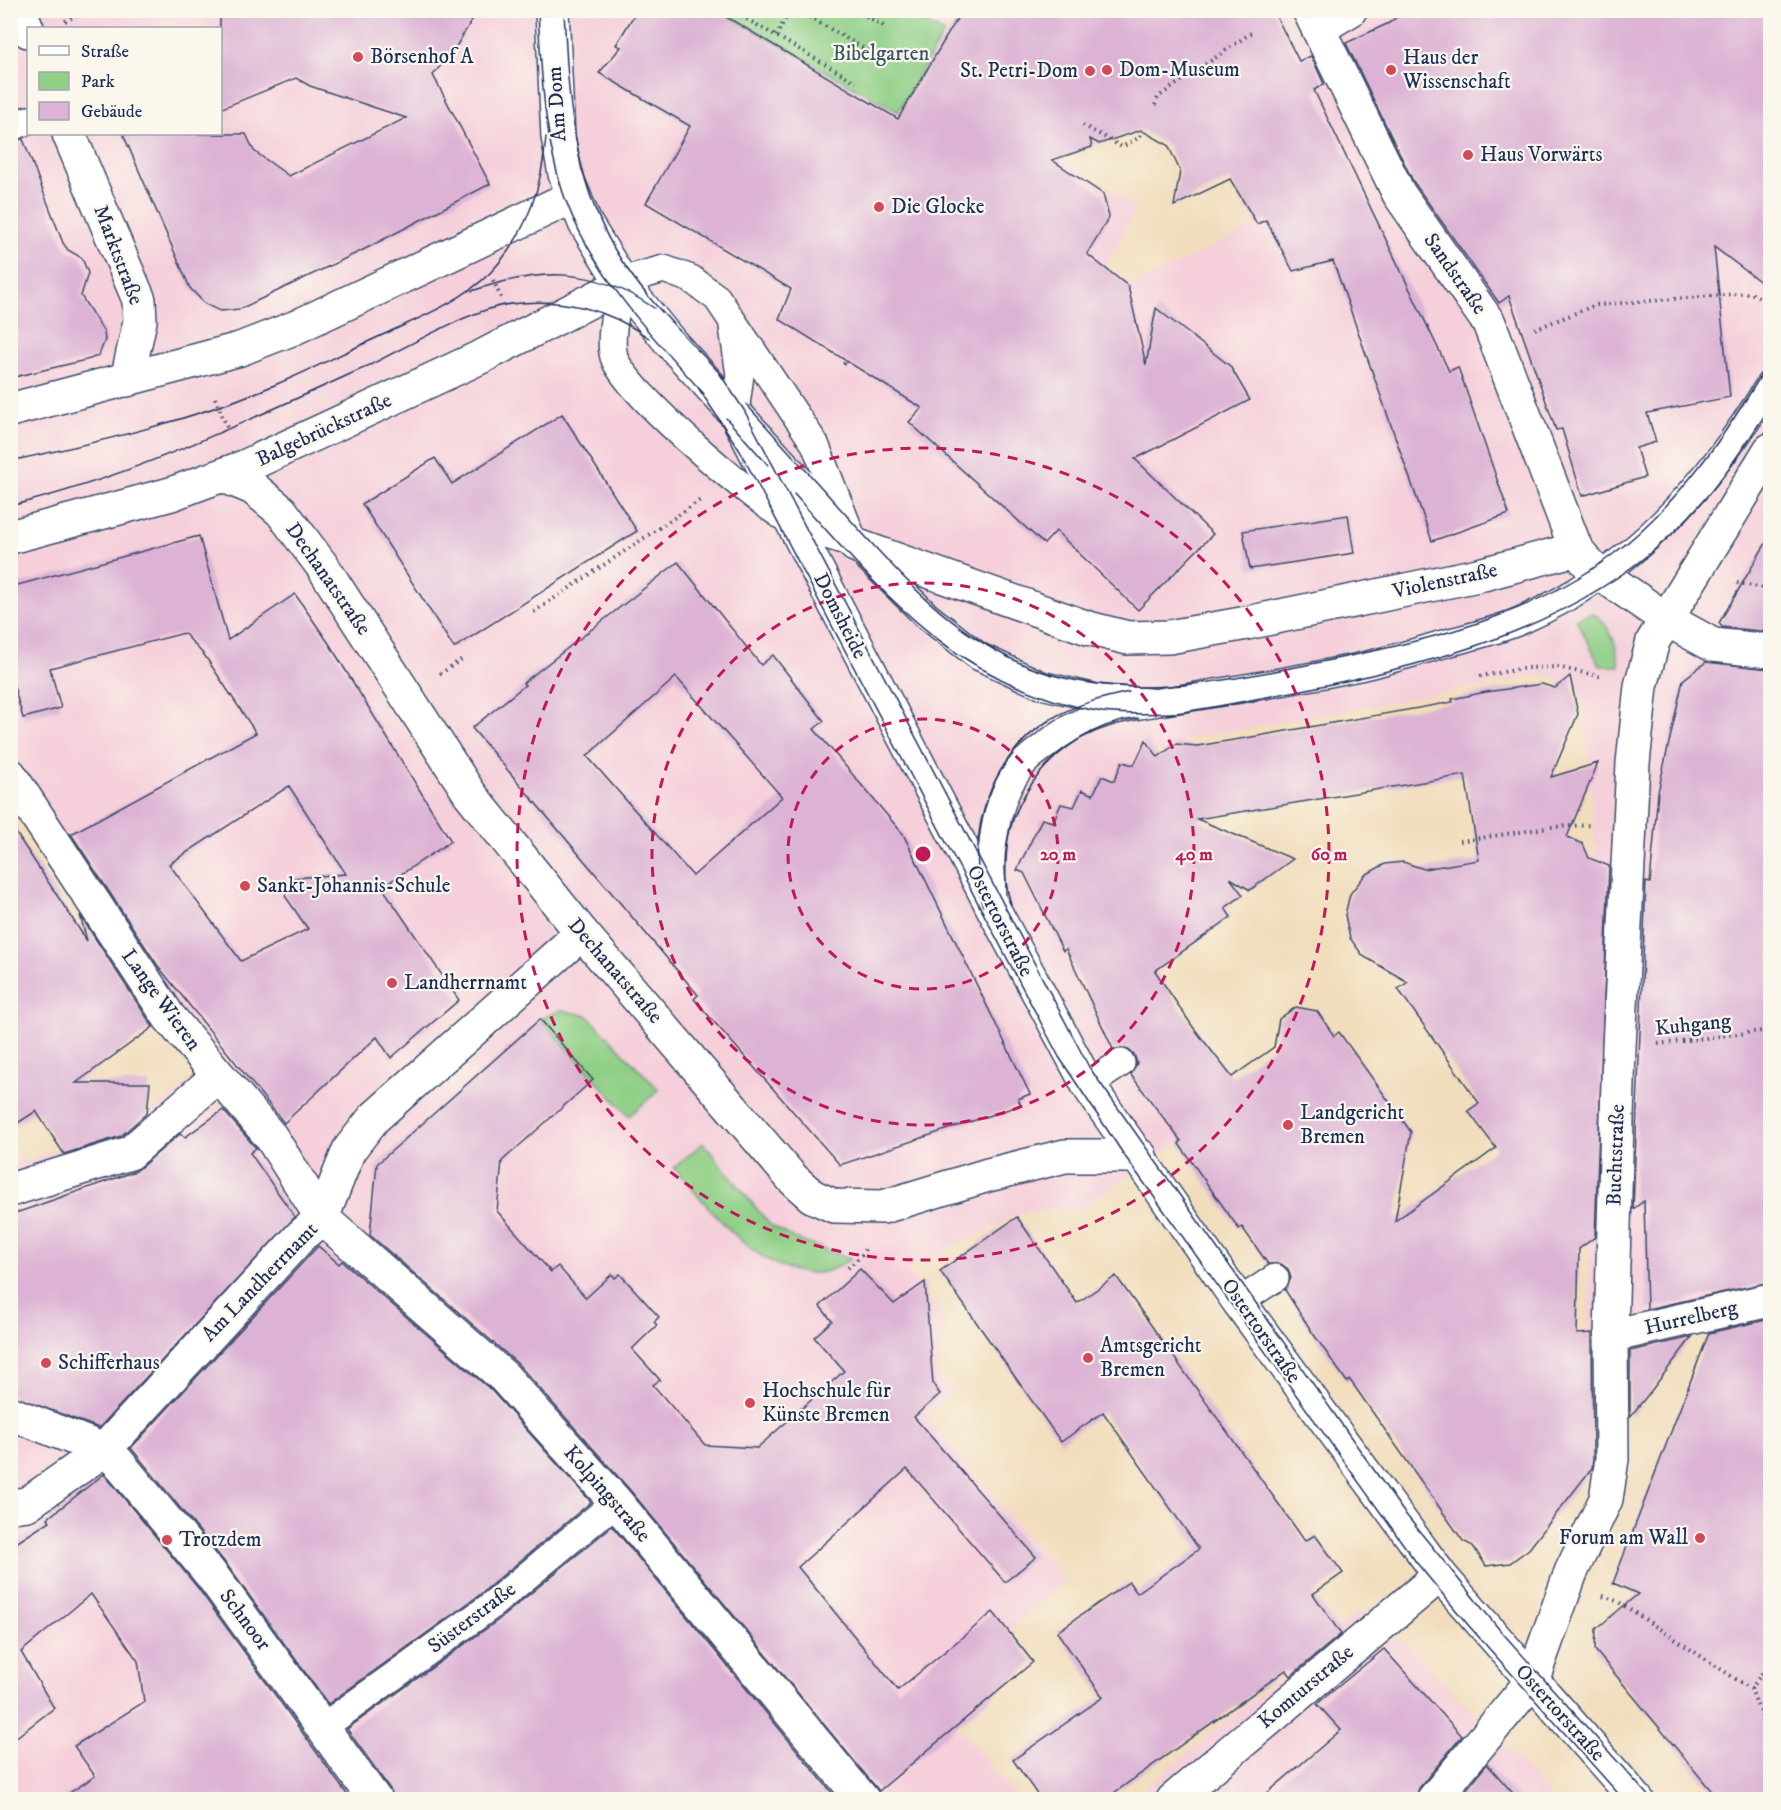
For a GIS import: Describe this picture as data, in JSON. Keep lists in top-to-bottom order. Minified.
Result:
{"streets":{"street":["Am Dom","Marktstraße","Sandstraße","Balgebrückstraße","Dechanatstraße","Violenstraße","Domsheide","Ostertorstraße","Lange Wieren","Buchtstraße","Am Landherrnamt","Hurrelberg","Kolpingstraße","Schnoor","Komturstraße"],"lane":["Süsterstraße"],"path":["Kuhgang"]},"crossings":[["Am Dom","Domsheide"],["Sandstraße","Violenstraße"],["Balgebrückstraße","Dechanatstraße"],["Balgebrückstraße","Domsheide"],["Dechanatstraße","Ostertorstraße"],["Dechanatstraße","Am Landherrnamt"],["Violenstraße","Domsheide"],["Domsheide","Ostertorstraße"],["Ostertorstraße","Buchtstraße"],["Ostertorstraße","Komturstraße"],["Lange Wieren","Am Landherrnamt"],["Lange Wieren","Kolpingstraße"],["Kuhgang","Buchtstraße"],["Buchtstraße","Hurrelberg"],["Am Landherrnamt","Kolpingstraße"],["Am Landherrnamt","Schnoor"],["Kolpingstraße","Süsterstraße"],["Süsterstraße","Schnoor"]],"parks":["Bibelgarten"],"places":["Börsenhof A","Dom-Museum","Haus der Wissenschaft","St. Petri-Dom","Haus Vorwärts","Die Glocke","Sankt-Johannis-Schule","Landherrnamt","Landgericht Bremen","Amtsgericht Bremen","Schifferhaus","Hochschule für Künste Bremen","Forum am Wall","Trotzdem"],"legend":["Straße","Park","Gebäude"],"rings":["20 m","40 m","60 m"]}
